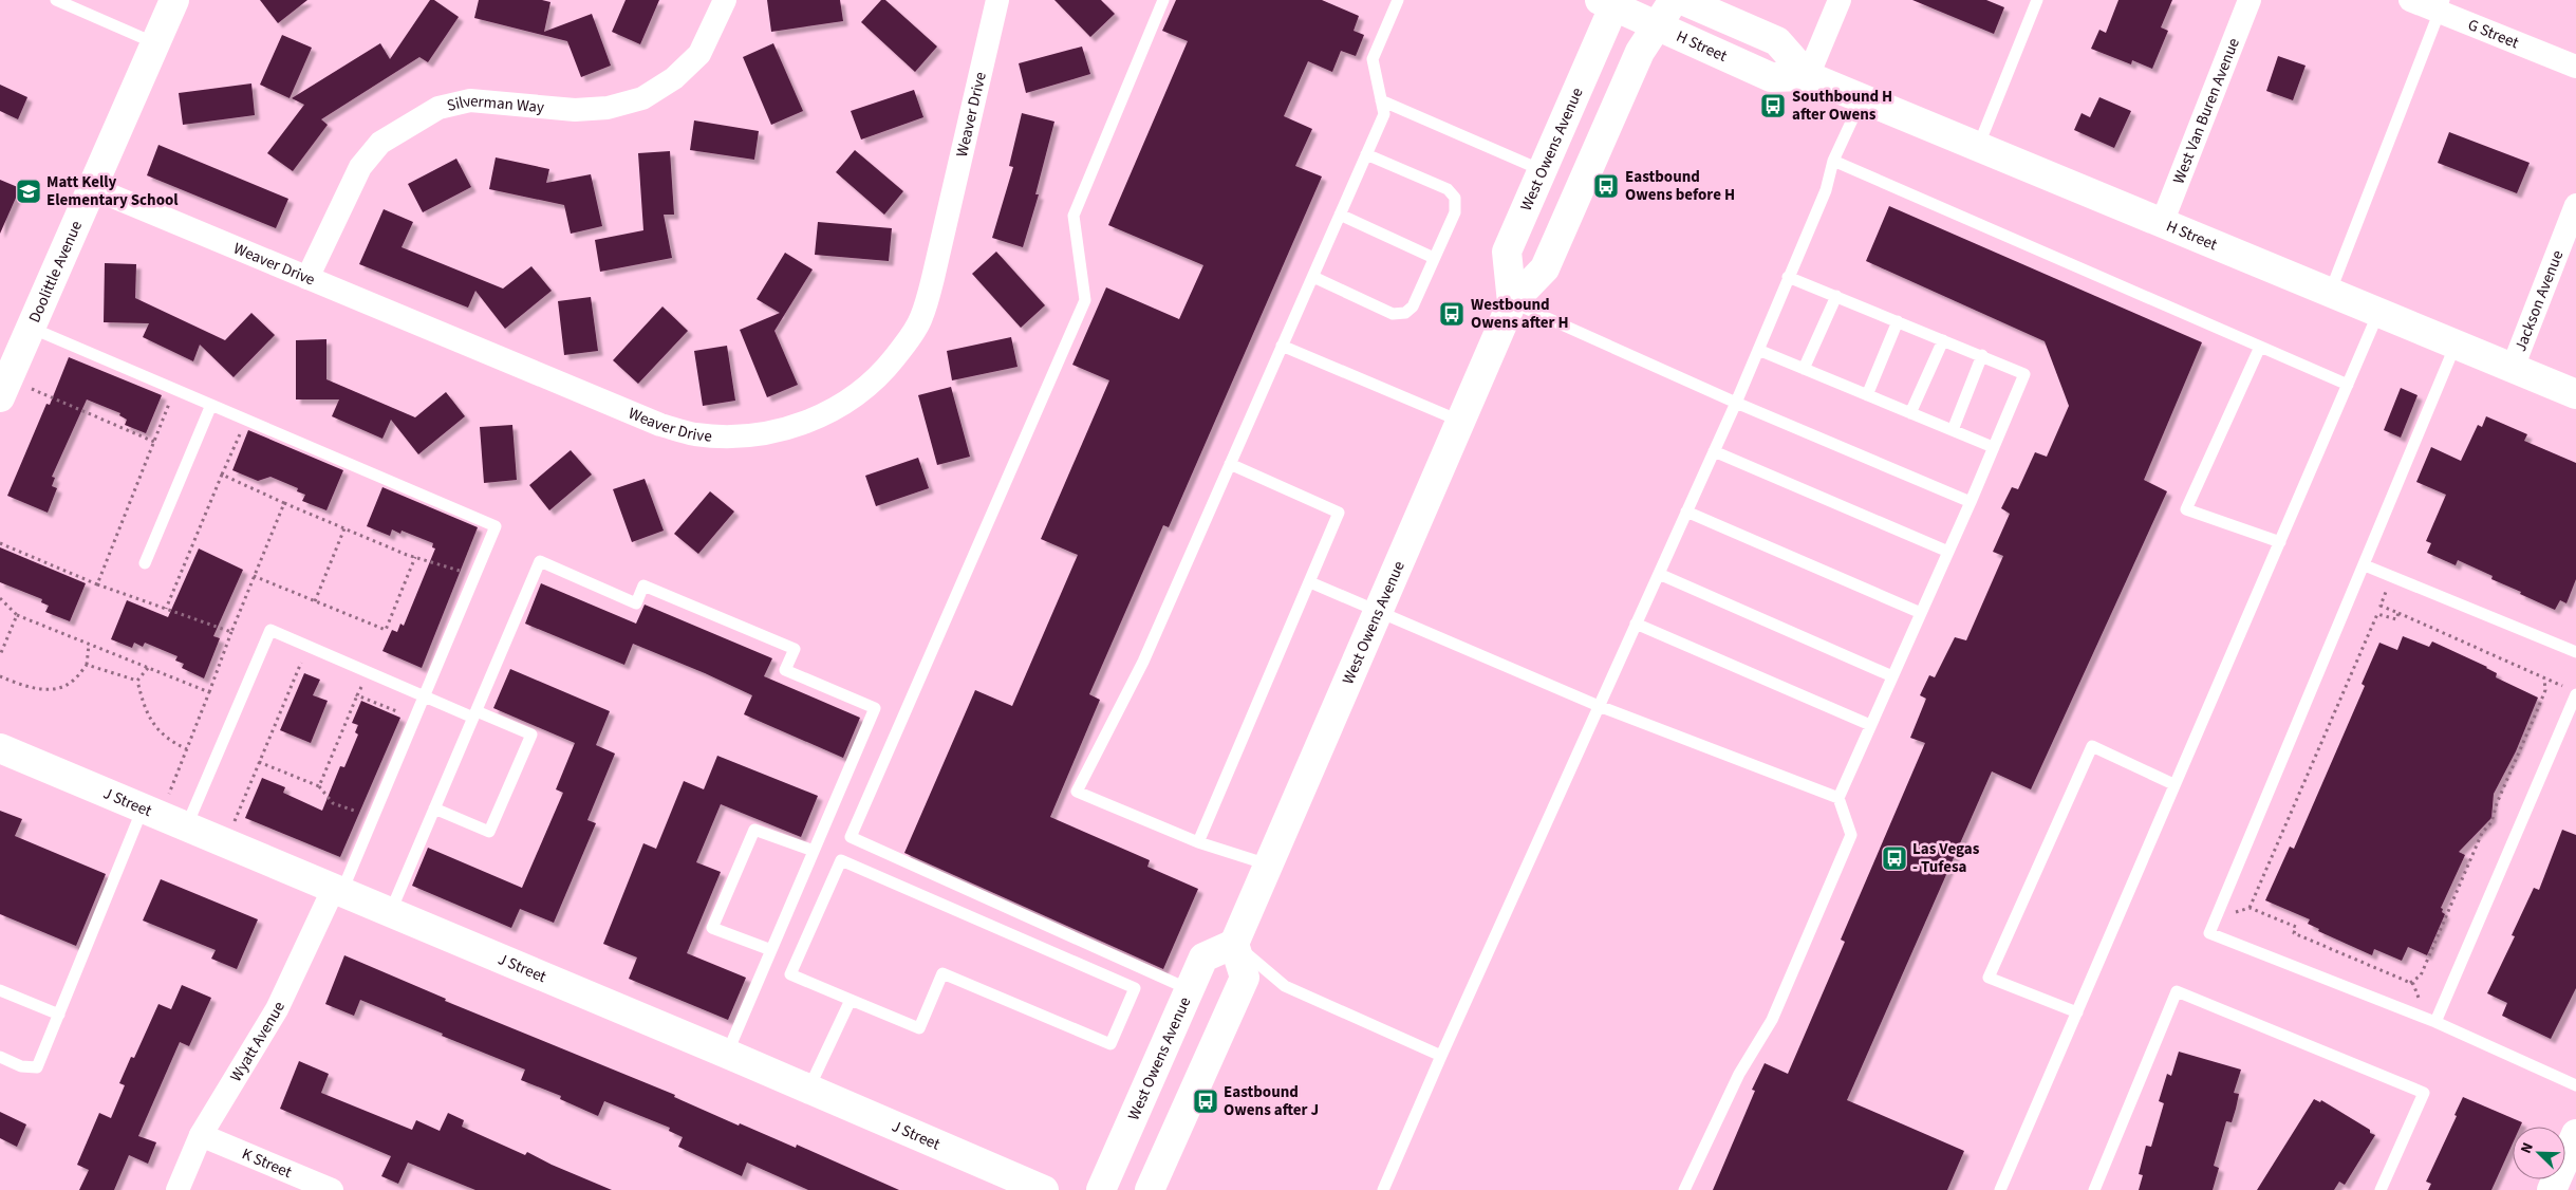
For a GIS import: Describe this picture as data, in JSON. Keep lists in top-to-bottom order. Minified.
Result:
{"streets":{"street":["G Street","H Street","Silverman Way","West Van Buren Avenue","Weaver Drive","West Owens Avenue","Doolittle Avenue","Jackson Avenue","J Street","Wyatt Avenue","K Street"]},"crossings":[["H Street","West Van Buren Avenue"],["H Street","West Owens Avenue"],["H Street","Jackson Avenue"],["Silverman Way","Weaver Drive"],["Weaver Drive","Doolittle Avenue"],["J Street","Wyatt Avenue"],["Wyatt Avenue","K Street"]],"places":{"bus stop":["Southbound H after Owens","Eastbound Owens before H","Westbound Owens after H","Las Vegas - Tufesa","Eastbound Owens after J"],"school or university":["Matt Kelly Elementary School"]},"north":"top left"}
